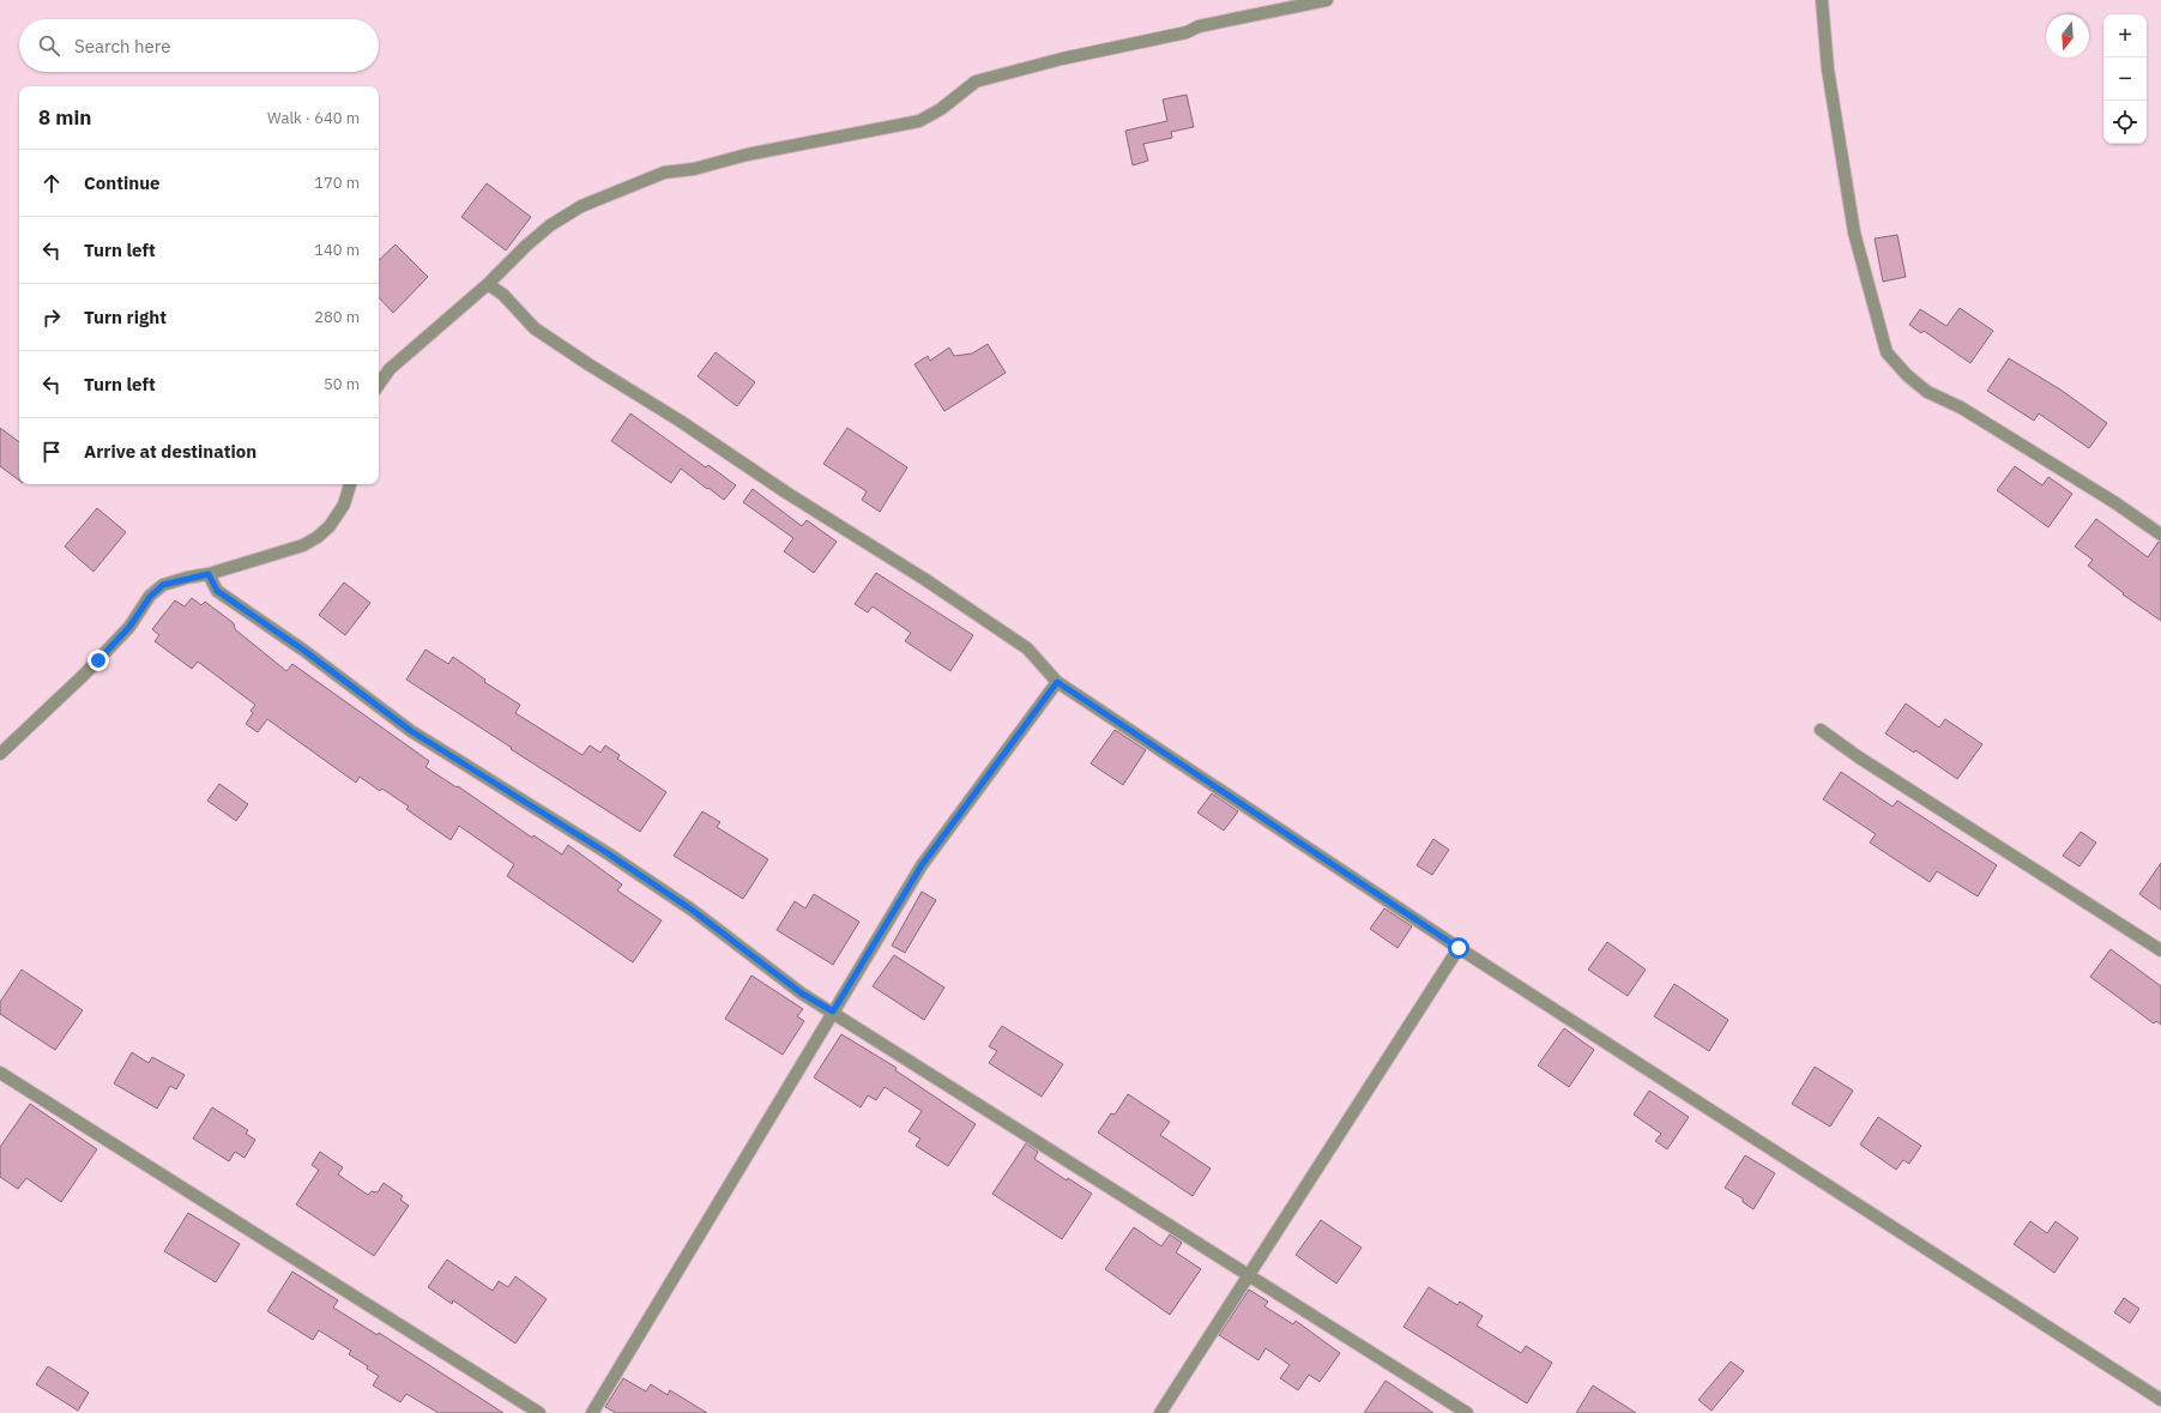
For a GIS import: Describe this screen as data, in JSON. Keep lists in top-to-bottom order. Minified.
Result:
{"north":"bottom","page":{"map_buttons":["+","−"],"search":"Search here","heading":["8 min","Walk · 640 m"],"list":[["Continue","170 m"],["Turn left","140 m"],["Turn right","280 m"],["Turn left","50 m"],"Arrive at destination"]}}
